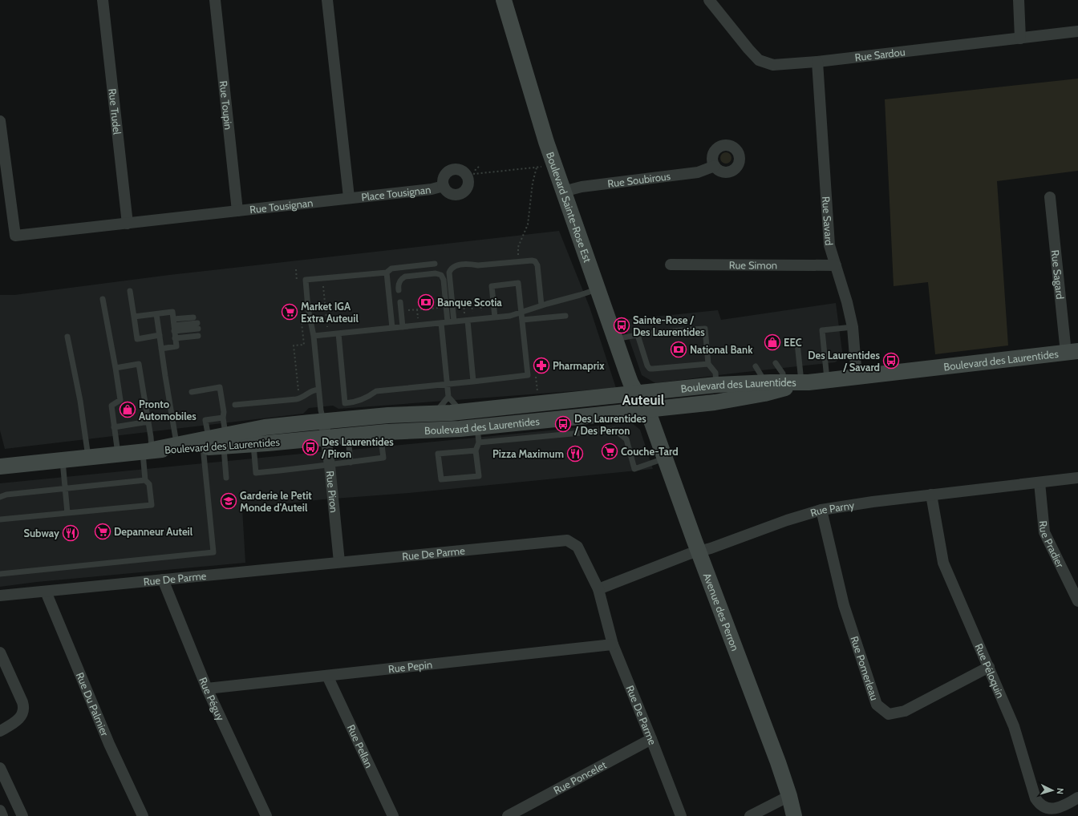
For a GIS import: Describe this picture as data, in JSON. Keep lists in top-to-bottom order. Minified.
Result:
{"streets":{"main road":["Boulevard Sainte-Rose Est","Boulevard des Laurentides","Avenue des Perron"],"street":["Rue Sardou","Rue Toupin","Rue Trudel","Rue Soubirous","Place Tousignan","Rue Tousignan","Rue Savard","Rue Simon","Rue Sagard","Rue Piron","Rue Parny","Rue Pradier","Rue De Parme","Rue Pepin","Rue Pomerleau","Rue Péloquin","Rue Péguy","Rue Du Palmier","Rue Pellan","Rue Poncelet"]},"crossings":[["Rue Sardou","Rue Savard"],["Rue Toupin","Rue Tousignan"],["Rue Trudel","Rue Tousignan"],["Rue Soubirous","Boulevard Sainte-Rose Est"],["Place Tousignan","Rue Tousignan"],["Boulevard Sainte-Rose Est","Boulevard des Laurentides"],["Boulevard Sainte-Rose Est","Avenue des Perron"],["Rue Savard","Rue Simon"],["Rue Savard","Boulevard des Laurentides"],["Rue Sagard","Boulevard des Laurentides"],["Boulevard des Laurentides","Rue Piron"],["Boulevard des Laurentides","Avenue des Perron"],["Rue Piron","Rue De Parme"],["Rue Parny","Rue Pradier"],["Rue Parny","Rue De Parme"],["Rue Parny","Avenue des Perron"],["Rue Parny","Rue Pomerleau"],["Rue Parny","Rue Péloquin"],["Rue De Parme","Rue Pepin"],["Rue De Parme","Rue Péguy"],["Rue De Parme","Rue Du Palmier"],["Rue De Parme","Rue Poncelet"],["Rue Pepin","Rue Péguy"],["Rue Pepin","Rue Pellan"],["Rue Pomerleau","Rue Péloquin"]],"districts":["Auteuil"],"places":{"bank":["Banque Scotia","National Bank"],"supermarket":["Market IGA Extra Auteuil","Couche-Tard","Depanneur Auteil"],"bus stop":["Sainte-Rose / Des Laurentides","Des Laurentides / Savard","Des Laurentides / Des Perron","Des Laurentides / Piron"],"shop":["EEC","Pronto Automobiles"],"pharmacy":["Pharmaprix"],"restaurant":["Pizza Maximum","Subway"],"school or university":["Garderie le Petit Monde d'Auteil"]},"north":"right"}
